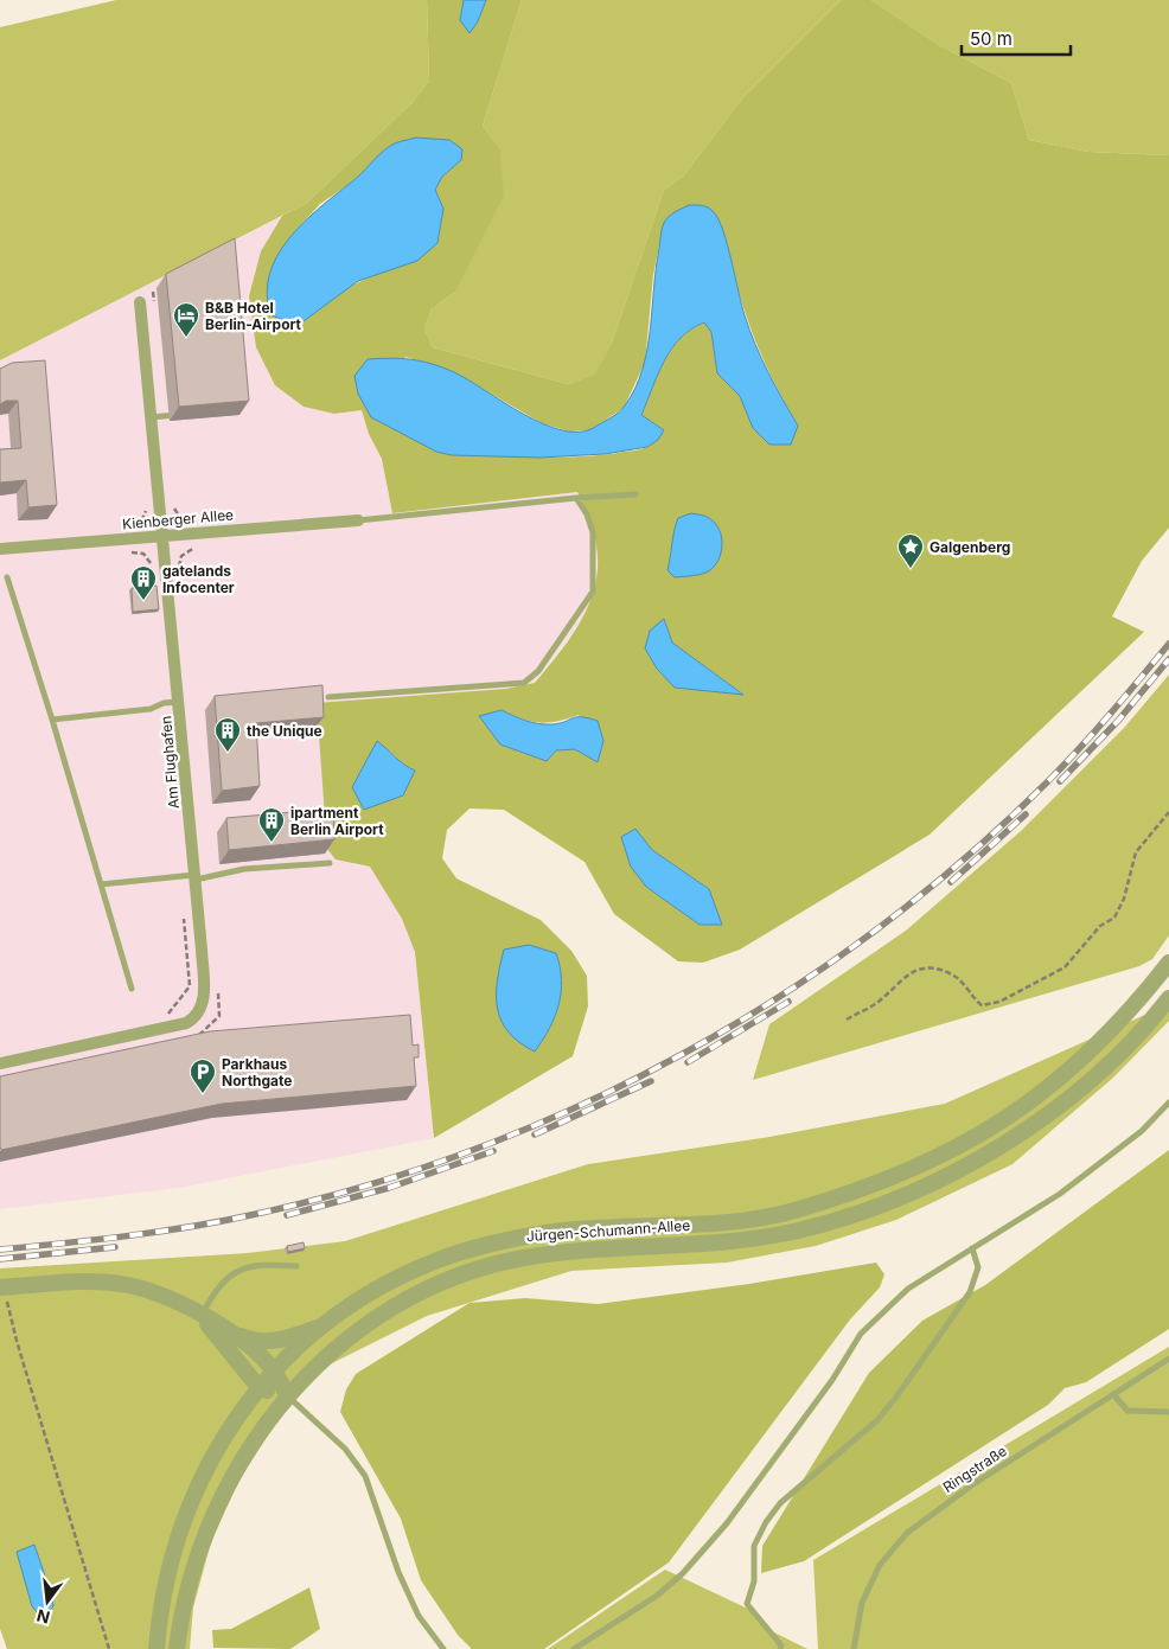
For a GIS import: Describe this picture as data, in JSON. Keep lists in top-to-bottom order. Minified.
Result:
{"streets":{"street":["Kienberger Allee","Am Flughafen","Jürgen-Schumann-Allee"],"lane":["Ringstraße"]},"crossings":[["Kienberger Allee","Am Flughafen"]],"places":{"hotel":["B&B Hotel Berlin-Airport"],"place":["Galgenberg"],"building":["gatelands Infocenter","the Unique","ipartment Berlin Airport"],"parking":["Parkhaus Northgate"]},"scale_bar":"50 m","north":"bottom"}
